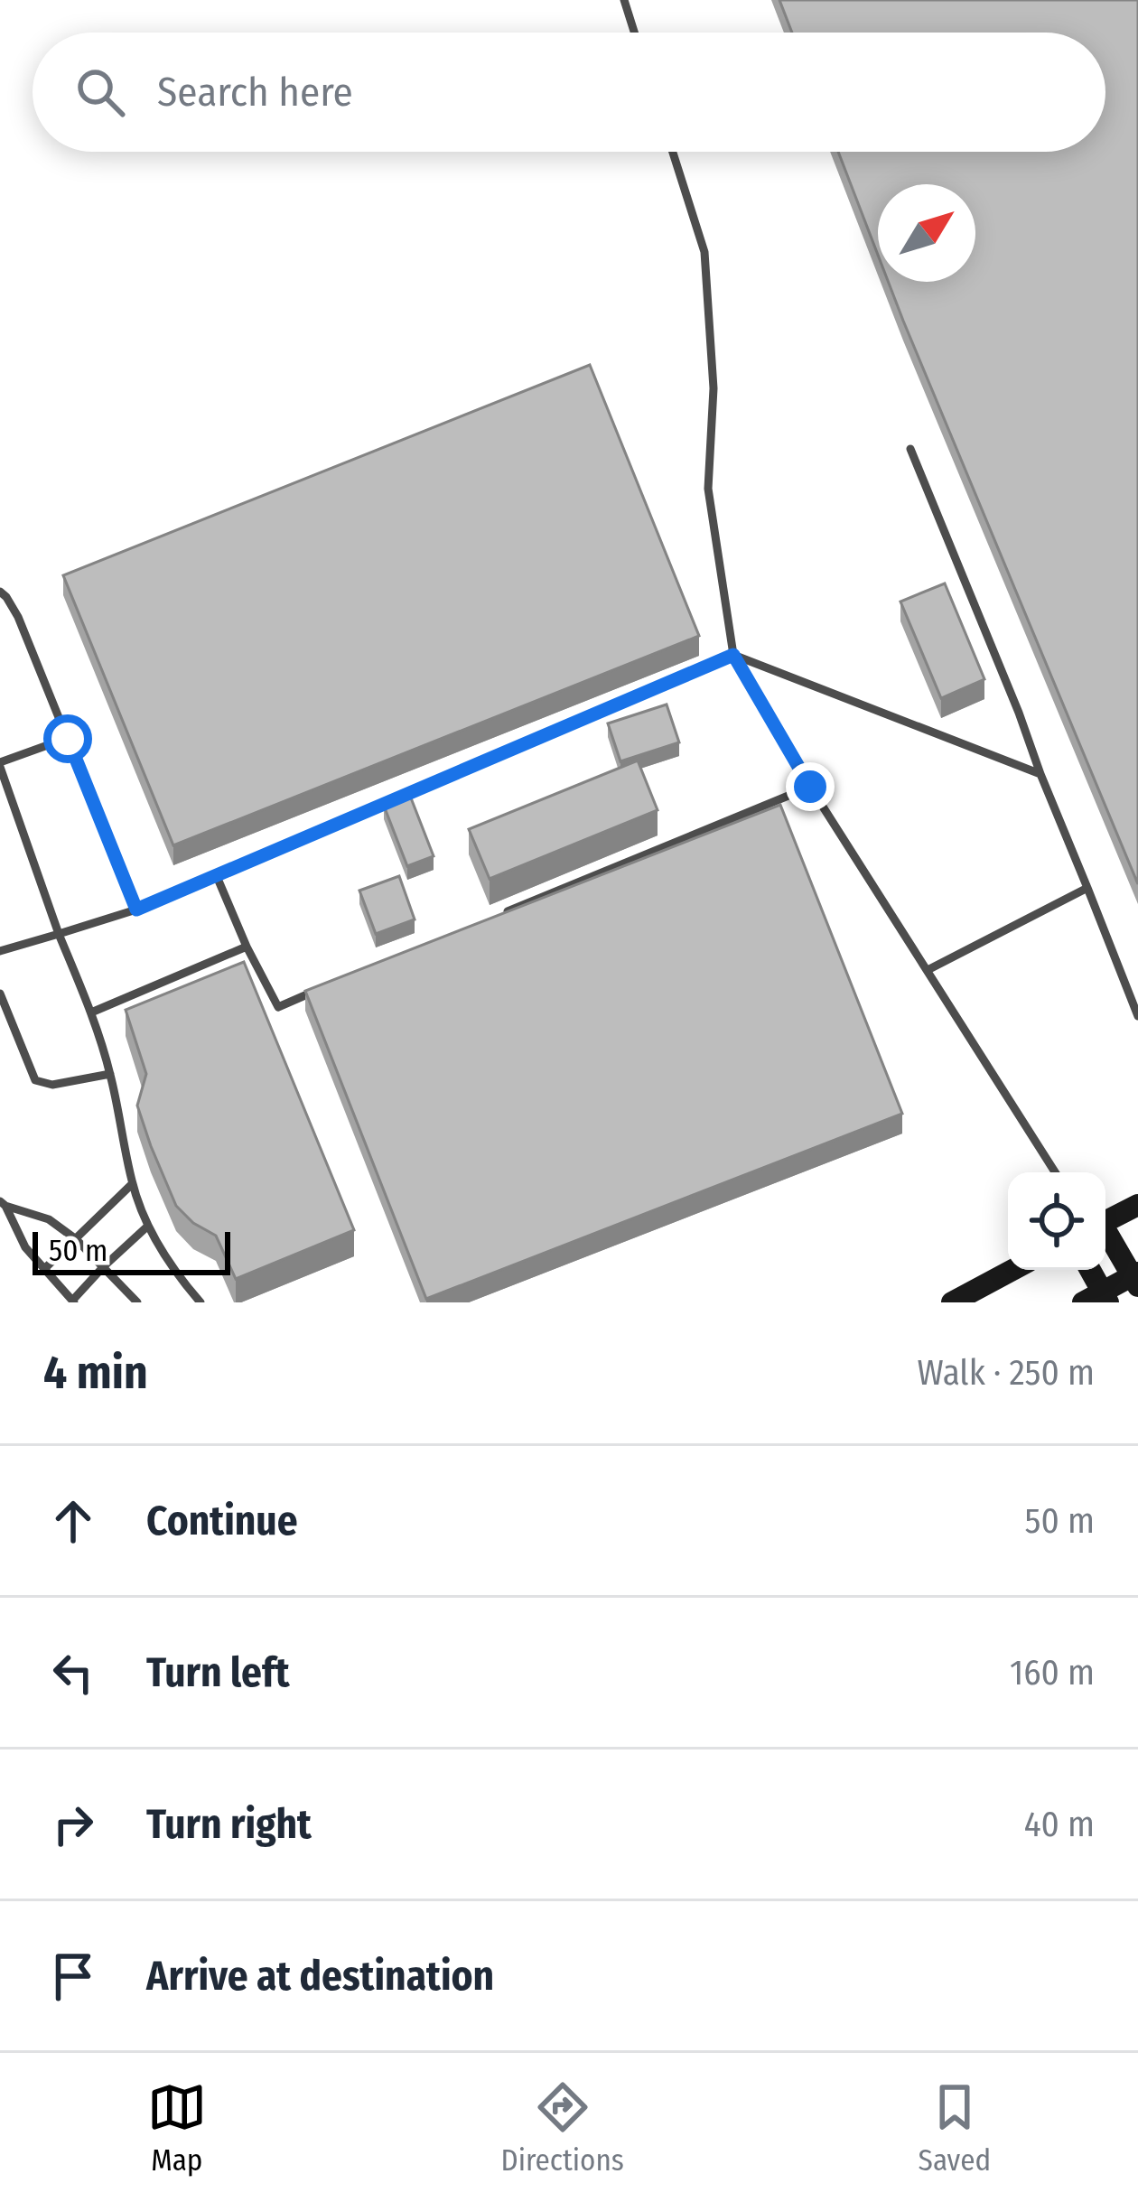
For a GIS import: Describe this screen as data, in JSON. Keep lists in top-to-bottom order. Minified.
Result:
{"scale_bar":"50 m","north":"top right","page":{"search":"Search here","scale":"50 m","heading":["4 min","Walk · 250 m"],"list":[["Continue","50 m"],["Turn left","160 m"],["Turn right","40 m"],"Arrive at destination"],"nav":["Map","Directions","Saved"]}}
